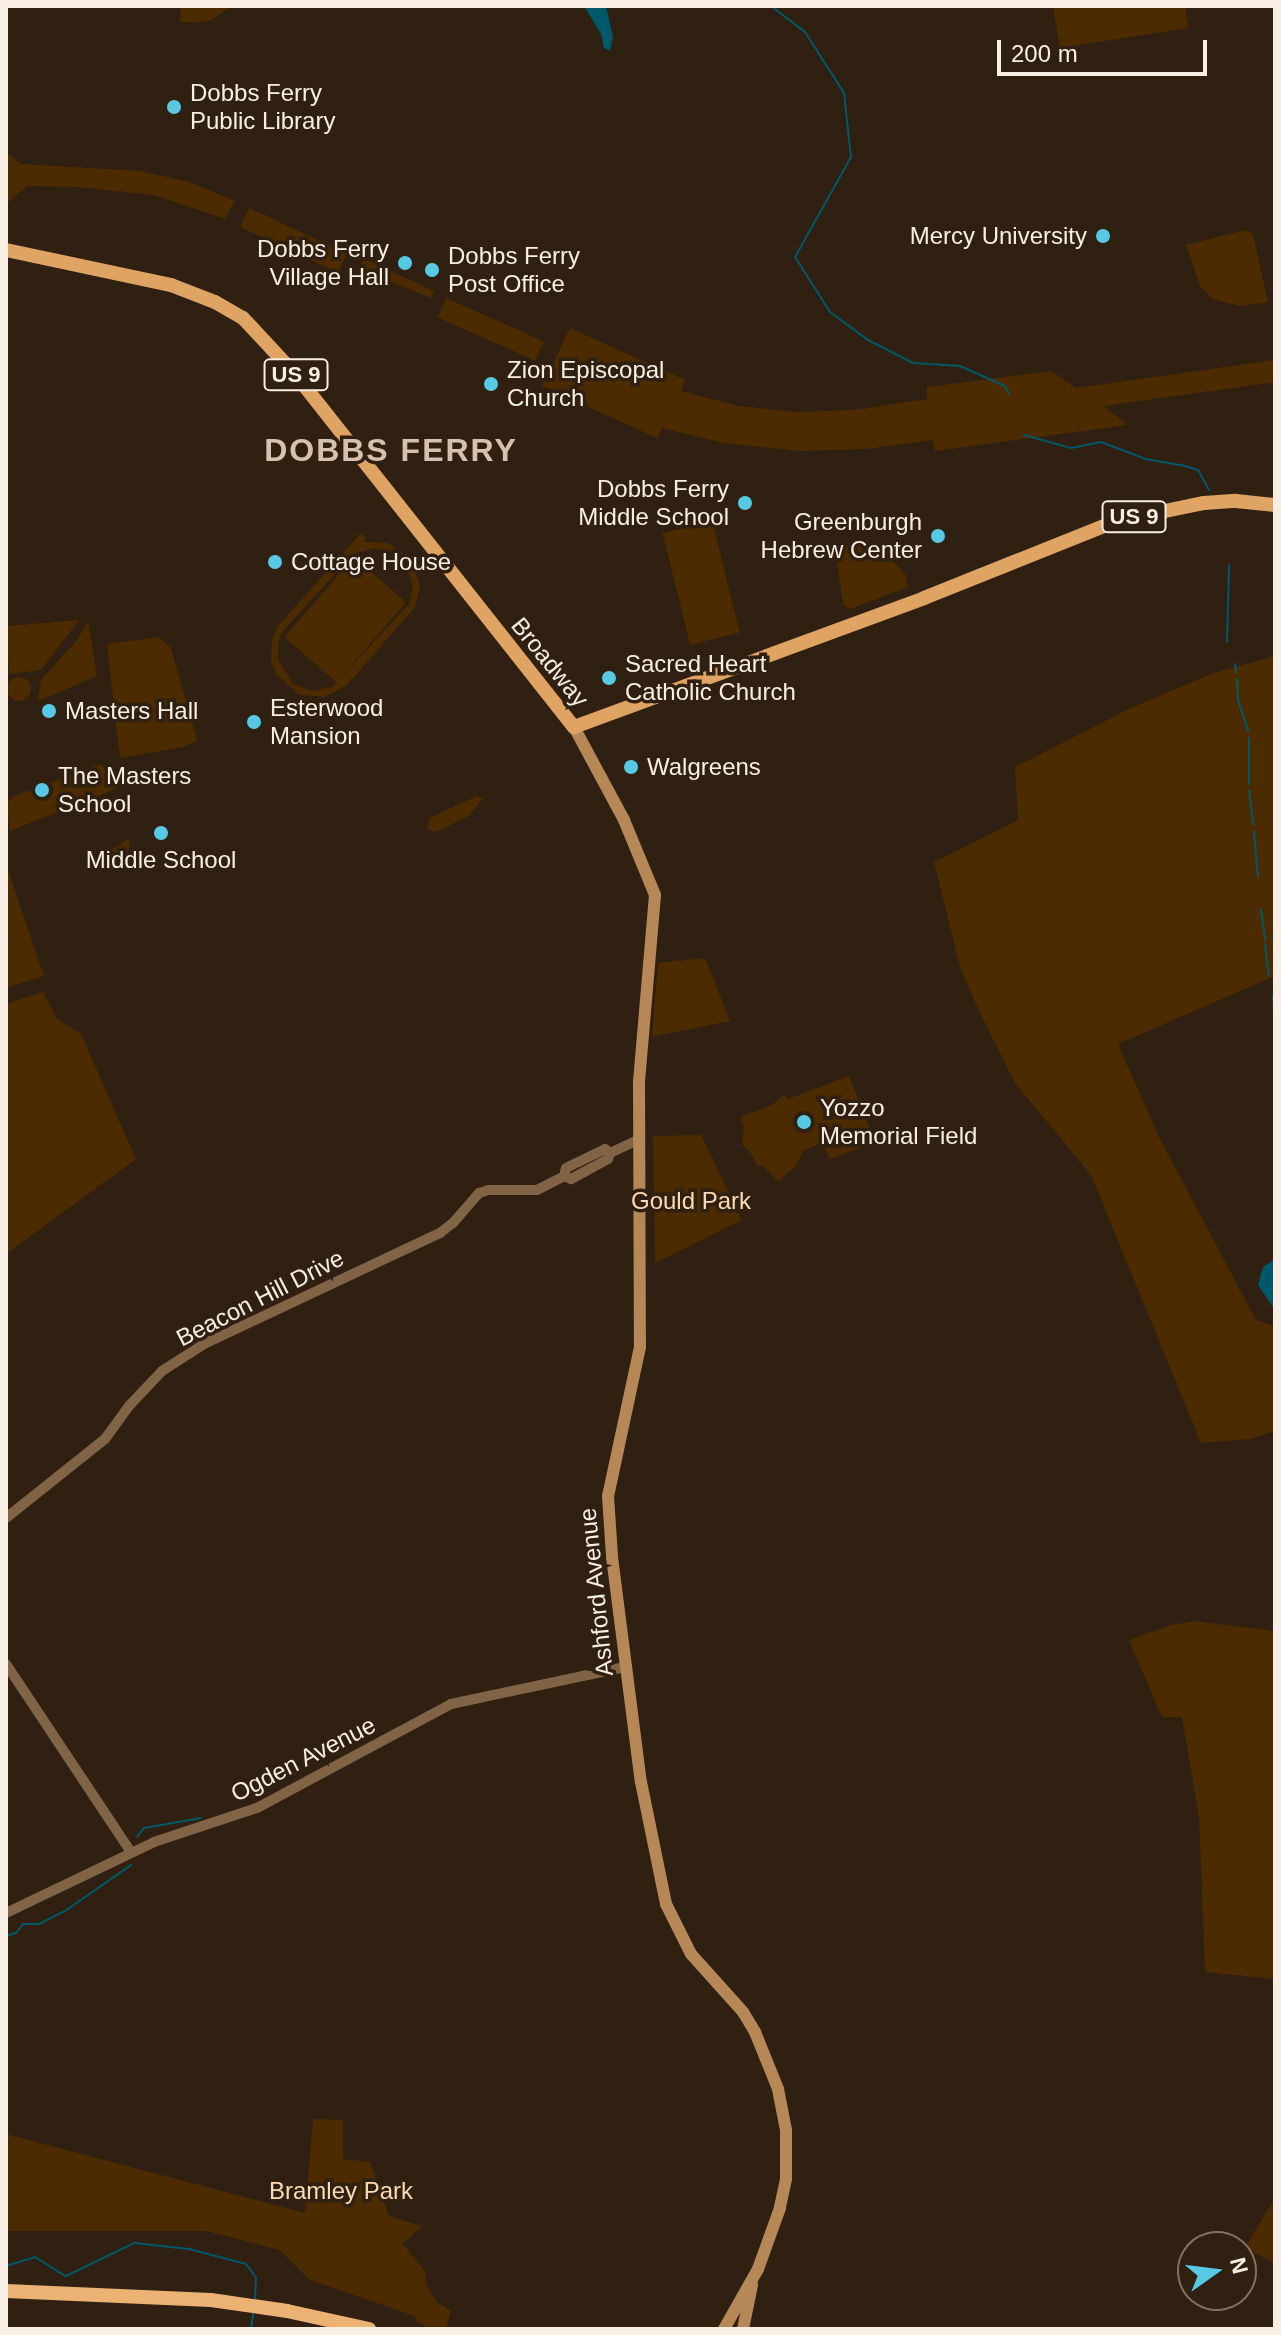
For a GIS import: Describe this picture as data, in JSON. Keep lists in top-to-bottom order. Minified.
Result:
{"streets":{"main road":["US 9","Broadway","Ashford Avenue"],"street":["Beacon Hill Drive","Ogden Avenue"]},"crossings":[["Broadway","Ashford Avenue"],["Beacon Hill Drive","Ashford Avenue"],["Ashford Avenue","Ogden Avenue"]],"districts":["DOBBS FERRY"],"parks":["Gould Park","Bramley Park"],"places":["Dobbs Ferry Public Library","Mercy University","Dobbs Ferry Village Hall","Dobbs Ferry Post Office","Zion Episcopal Church","Dobbs Ferry Middle School","Greenburgh Hebrew Center","Cottage House","Sacred Heart Catholic Church","Masters Hall","Esterwood Mansion","Walgreens","The Masters School","Middle School","Yozzo Memorial Field"],"scale_bar":"200 m","north":"right"}
